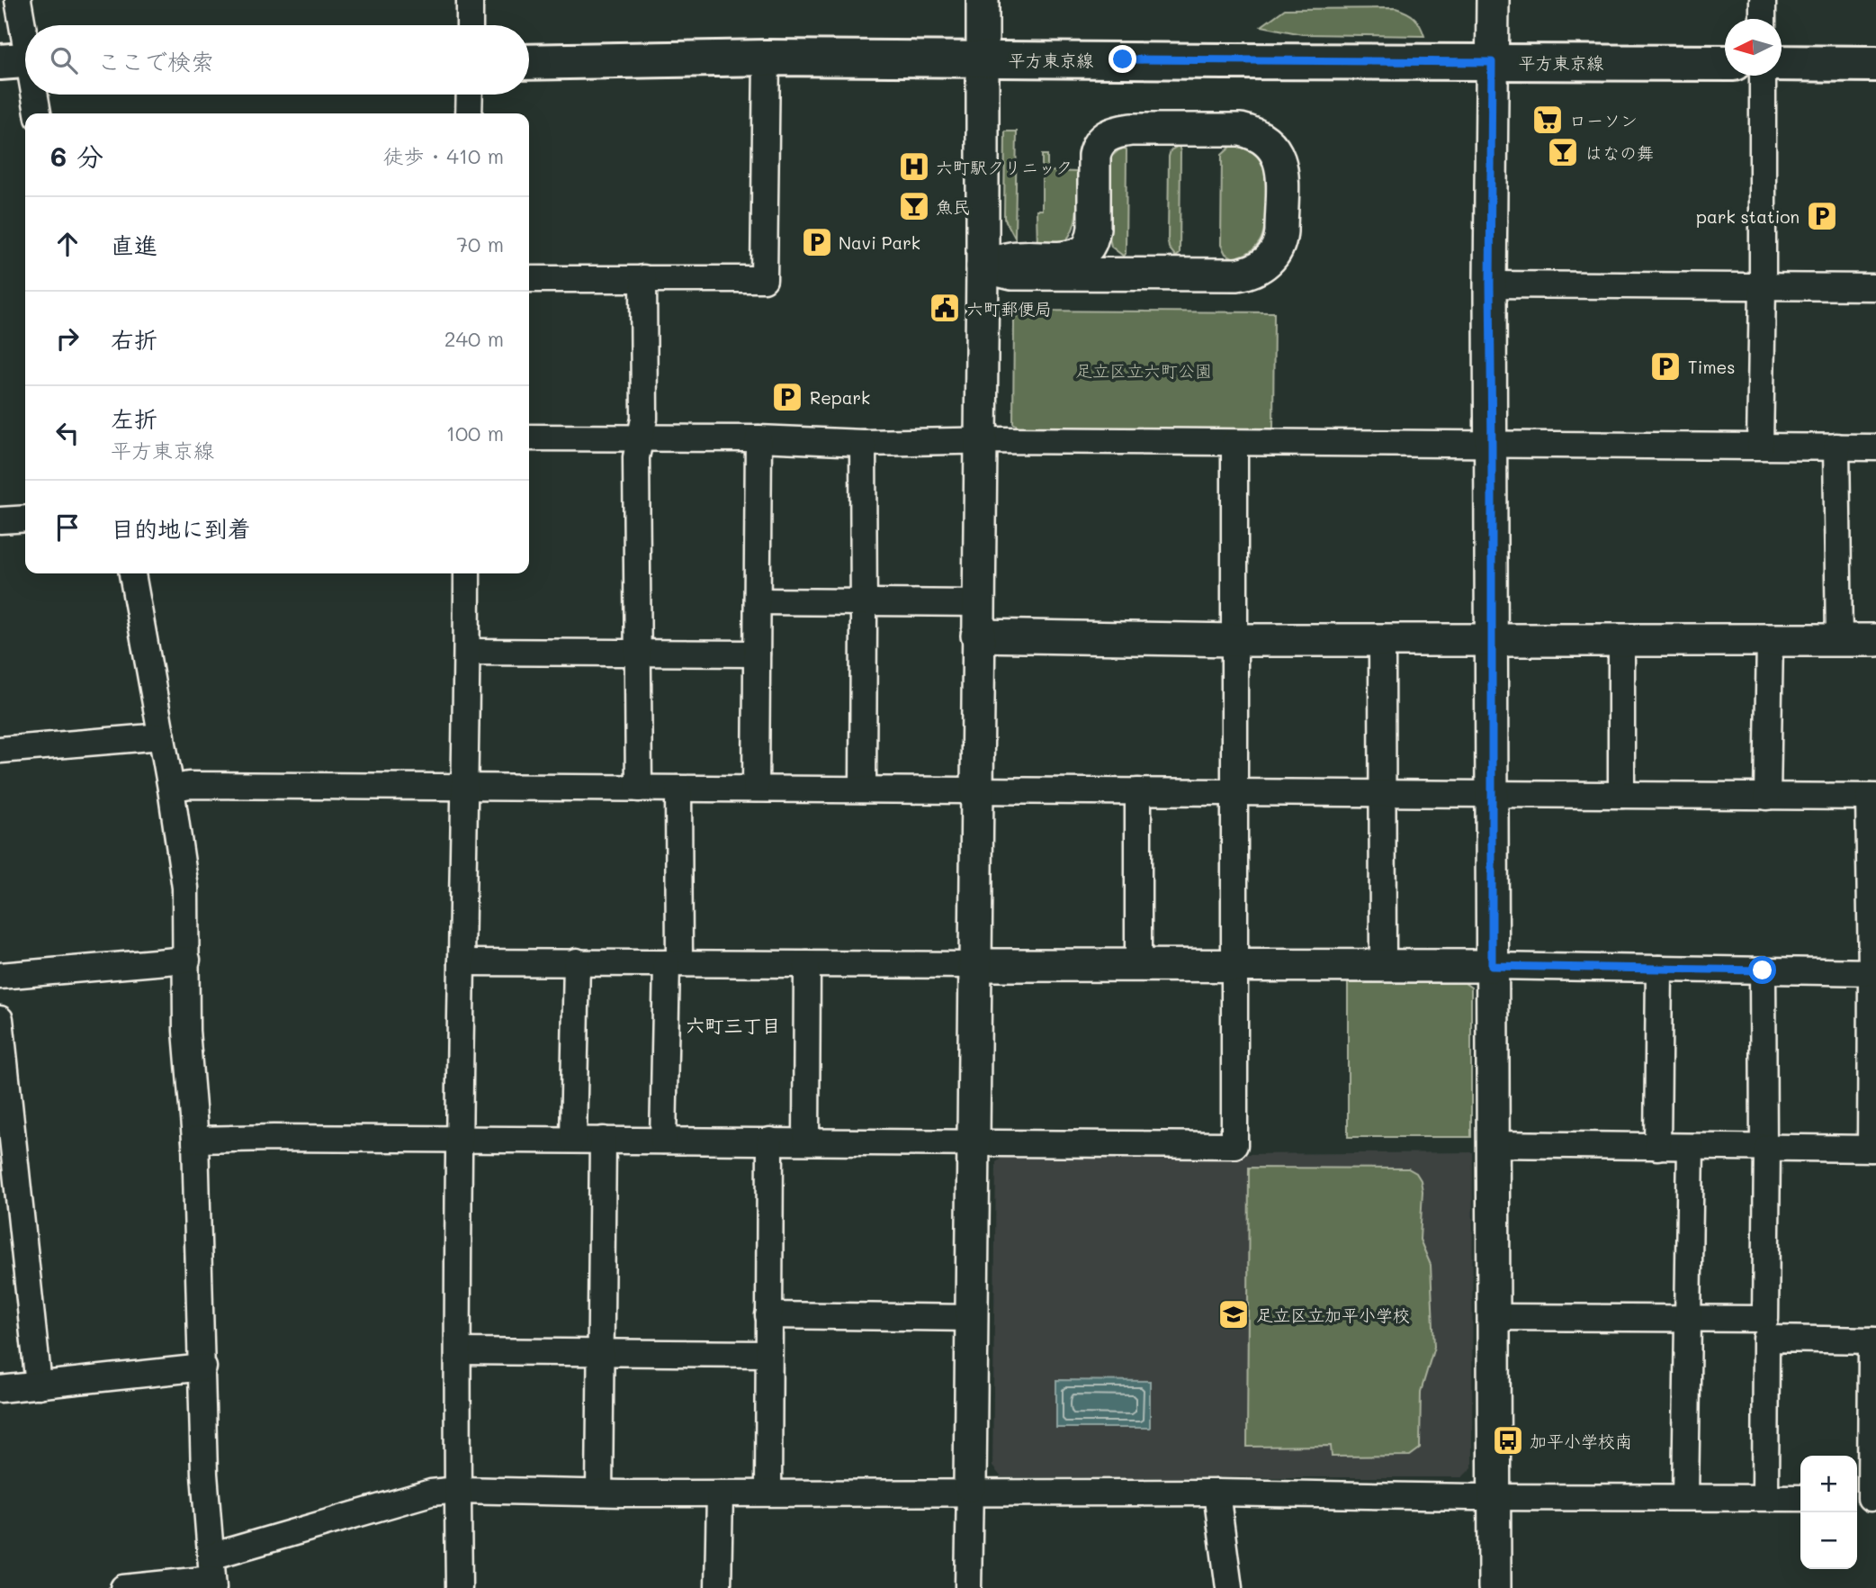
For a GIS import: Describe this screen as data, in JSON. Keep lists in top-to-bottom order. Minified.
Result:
{"streets":{"main road":["平方東京線"]},"districts":["六町三丁目"],"parks":["足立区立六町公園"],"places":{"supermarket":["ローソン"],"bar":["はなの舞","魚民"],"hospital":["六町駅クリニック"],"parking":["park station","Navi Park","Times","Repark"],"public building":["六町郵便局"],"school or university":["足立区立加平小学校"],"bus stop":["加平小学校南"]},"north":"left","page":{"search":"ここで検索","heading":["6 分","徒歩 · 410 m"],"list":[["直進","70 m"],["右折","240 m"],["左折","平方東京線","100 m"],"目的地に到着"],"map_buttons":["+","−"]}}
